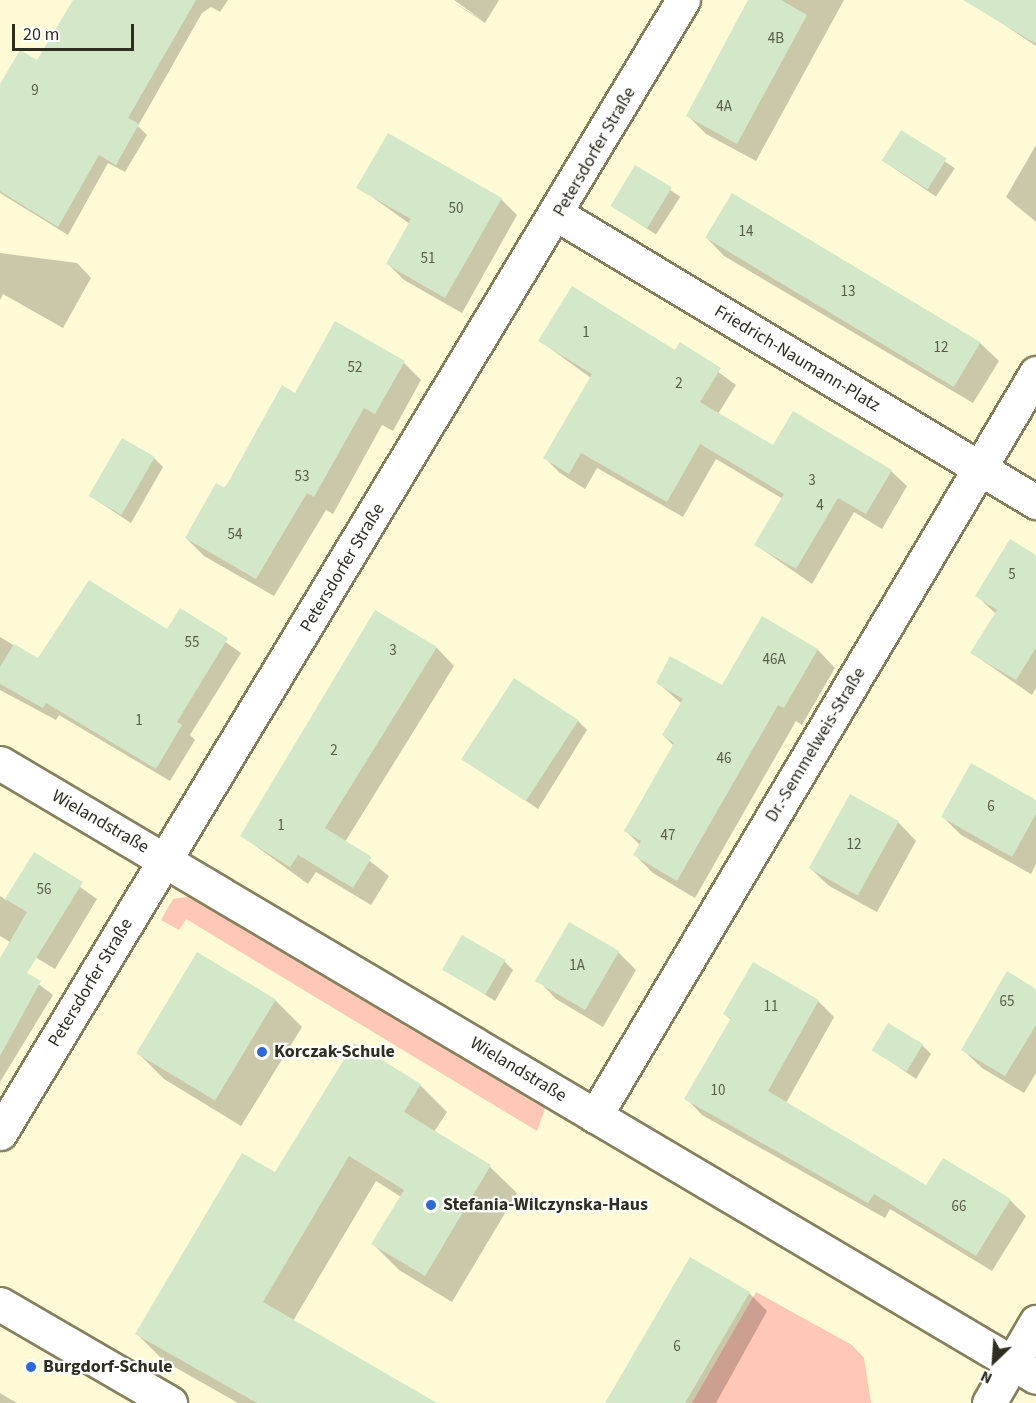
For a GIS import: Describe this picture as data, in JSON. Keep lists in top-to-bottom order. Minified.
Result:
{"streets":{"street":["Petersdorfer Straße","Friedrich-Naumann-Platz","Dr.-Semmelweis-Straße","Wielandstraße"]},"crossings":[["Petersdorfer Straße","Friedrich-Naumann-Platz"],["Petersdorfer Straße","Wielandstraße"],["Friedrich-Naumann-Platz","Dr.-Semmelweis-Straße"],["Dr.-Semmelweis-Straße","Wielandstraße"]],"places":["Korczak-Schule","Stefania-Wilczynska-Haus","Burgdorf-Schule"],"house_numbers":["4B","9","4A","50","14","51","13","1","12","52","2","53","3","4","54","5","55","3","46A","1","2","46","6","1","47","12","56","1A","65","11","10","66","6"],"scale_bar":"20 m","north":"bottom left"}
